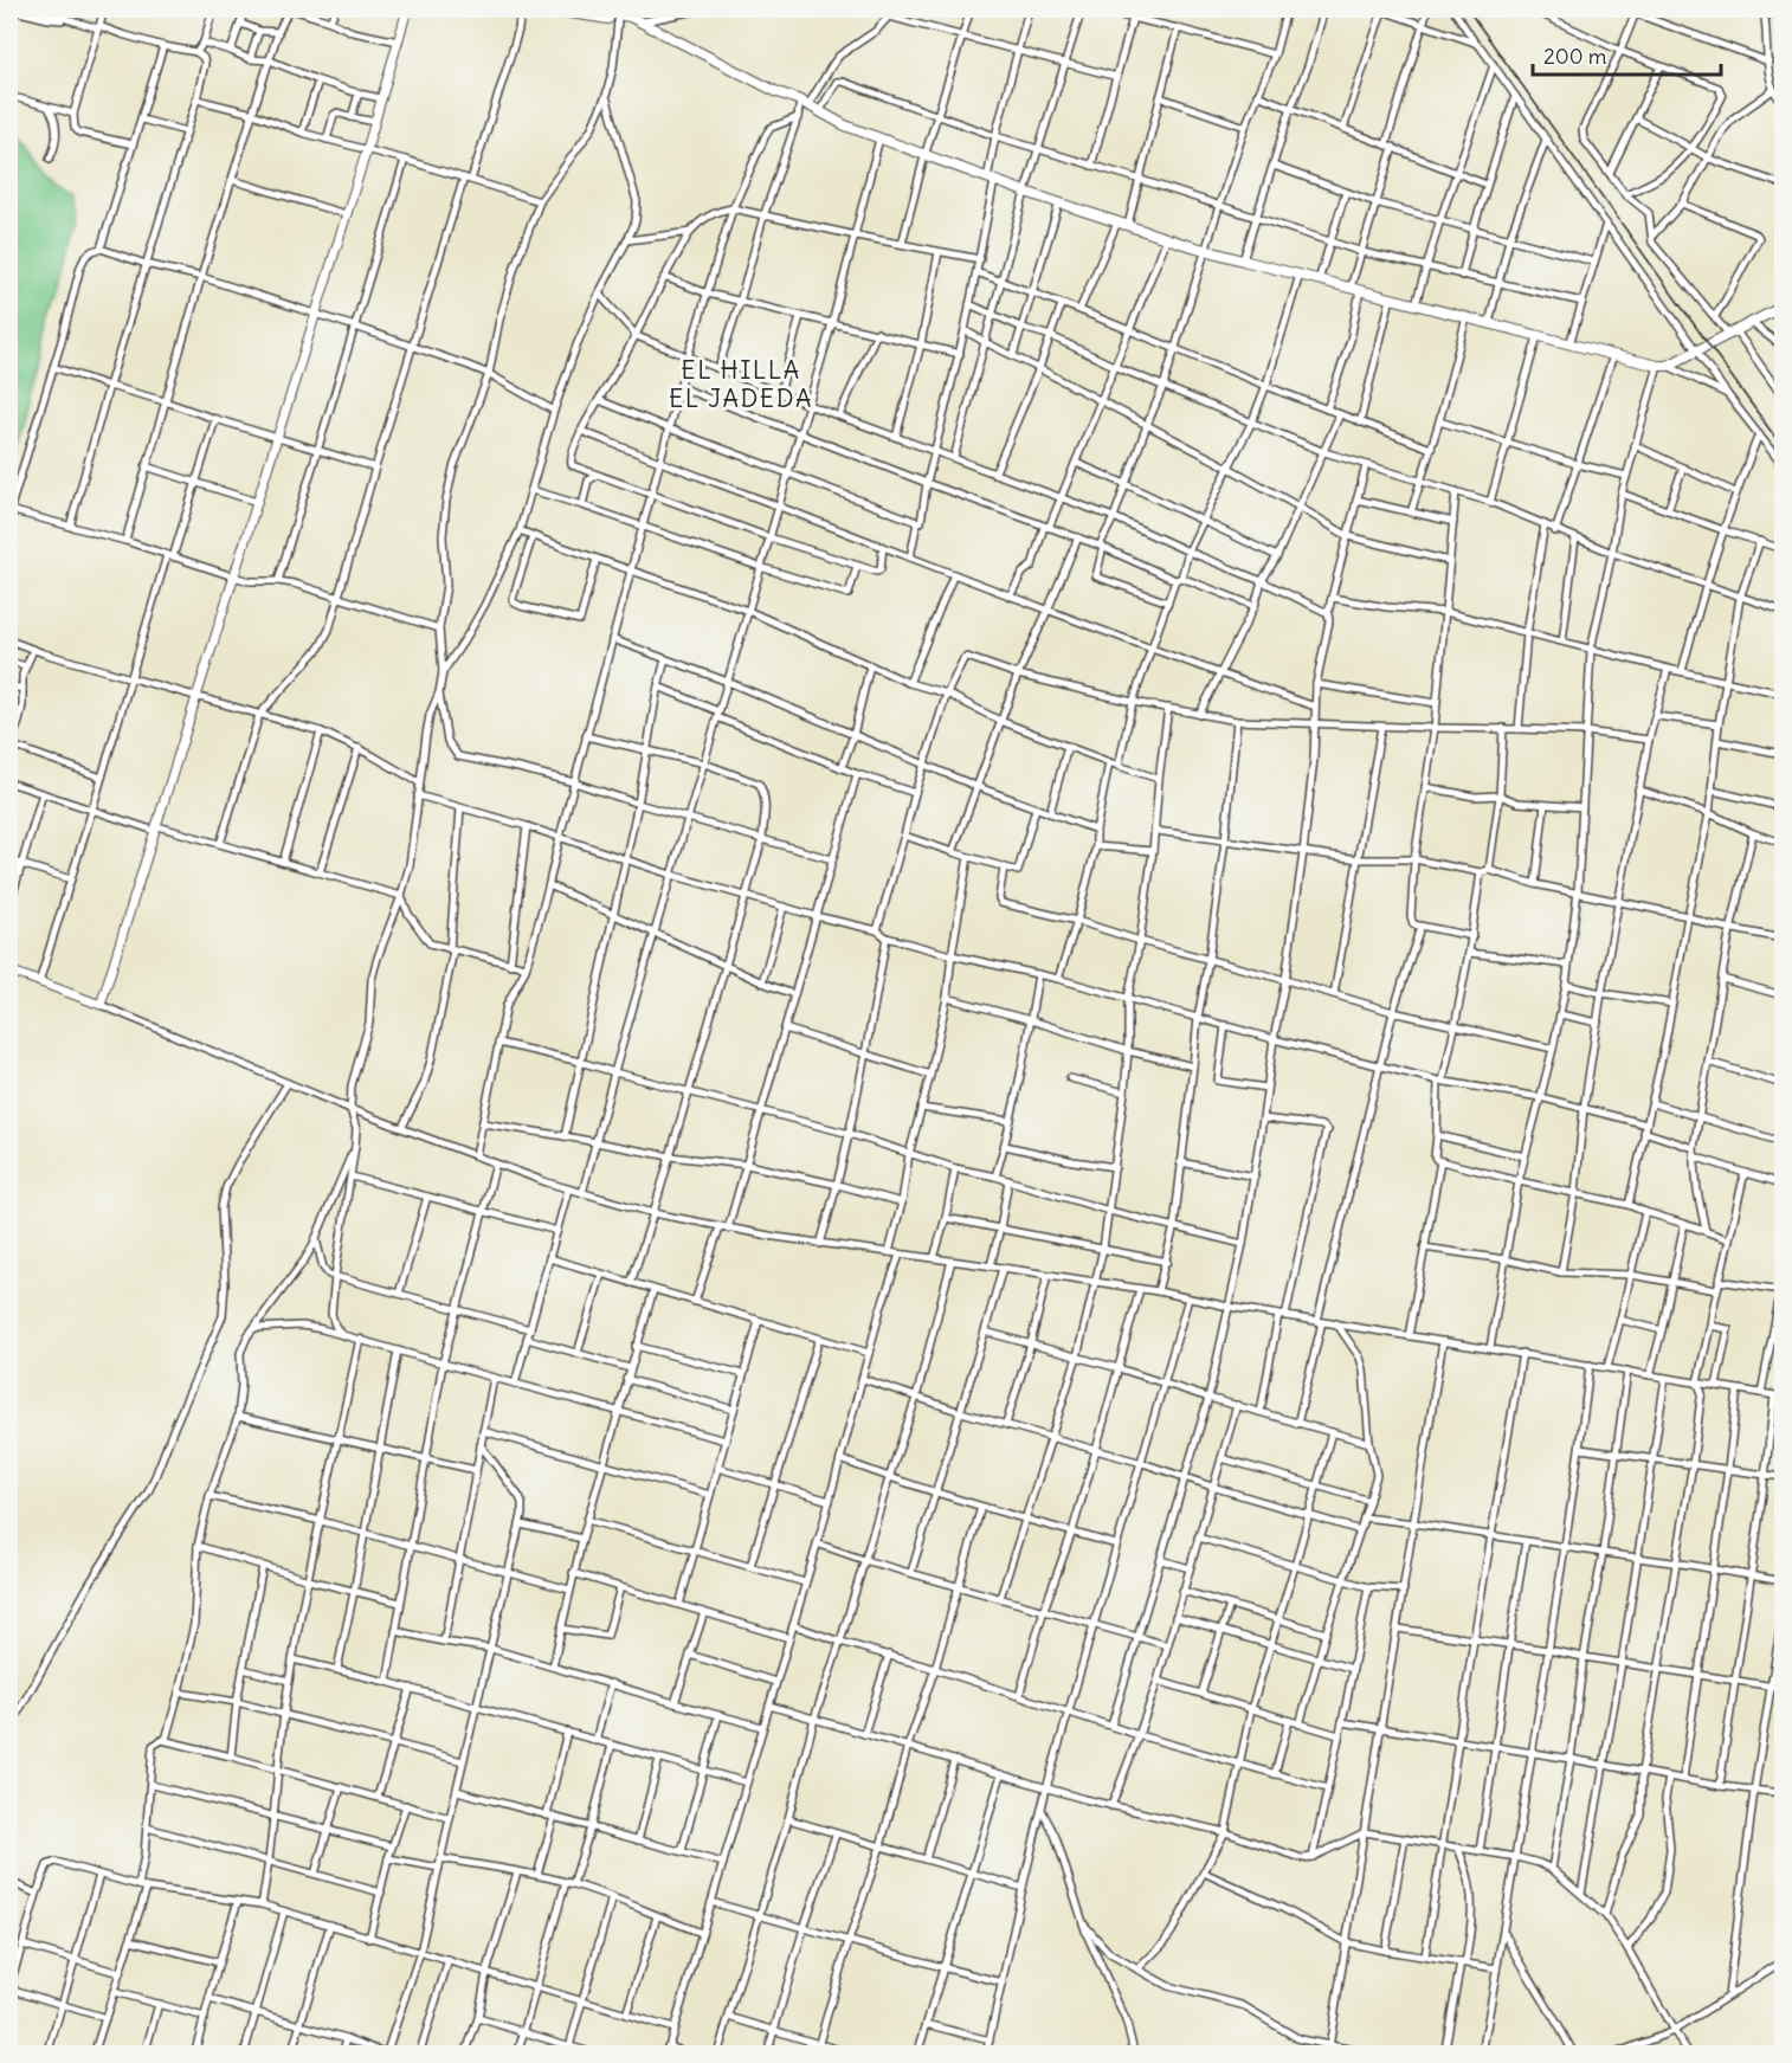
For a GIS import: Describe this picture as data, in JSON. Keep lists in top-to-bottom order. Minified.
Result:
{"districts":["EL HILLA EL JADEDA"],"scale_bar":"200 m"}
